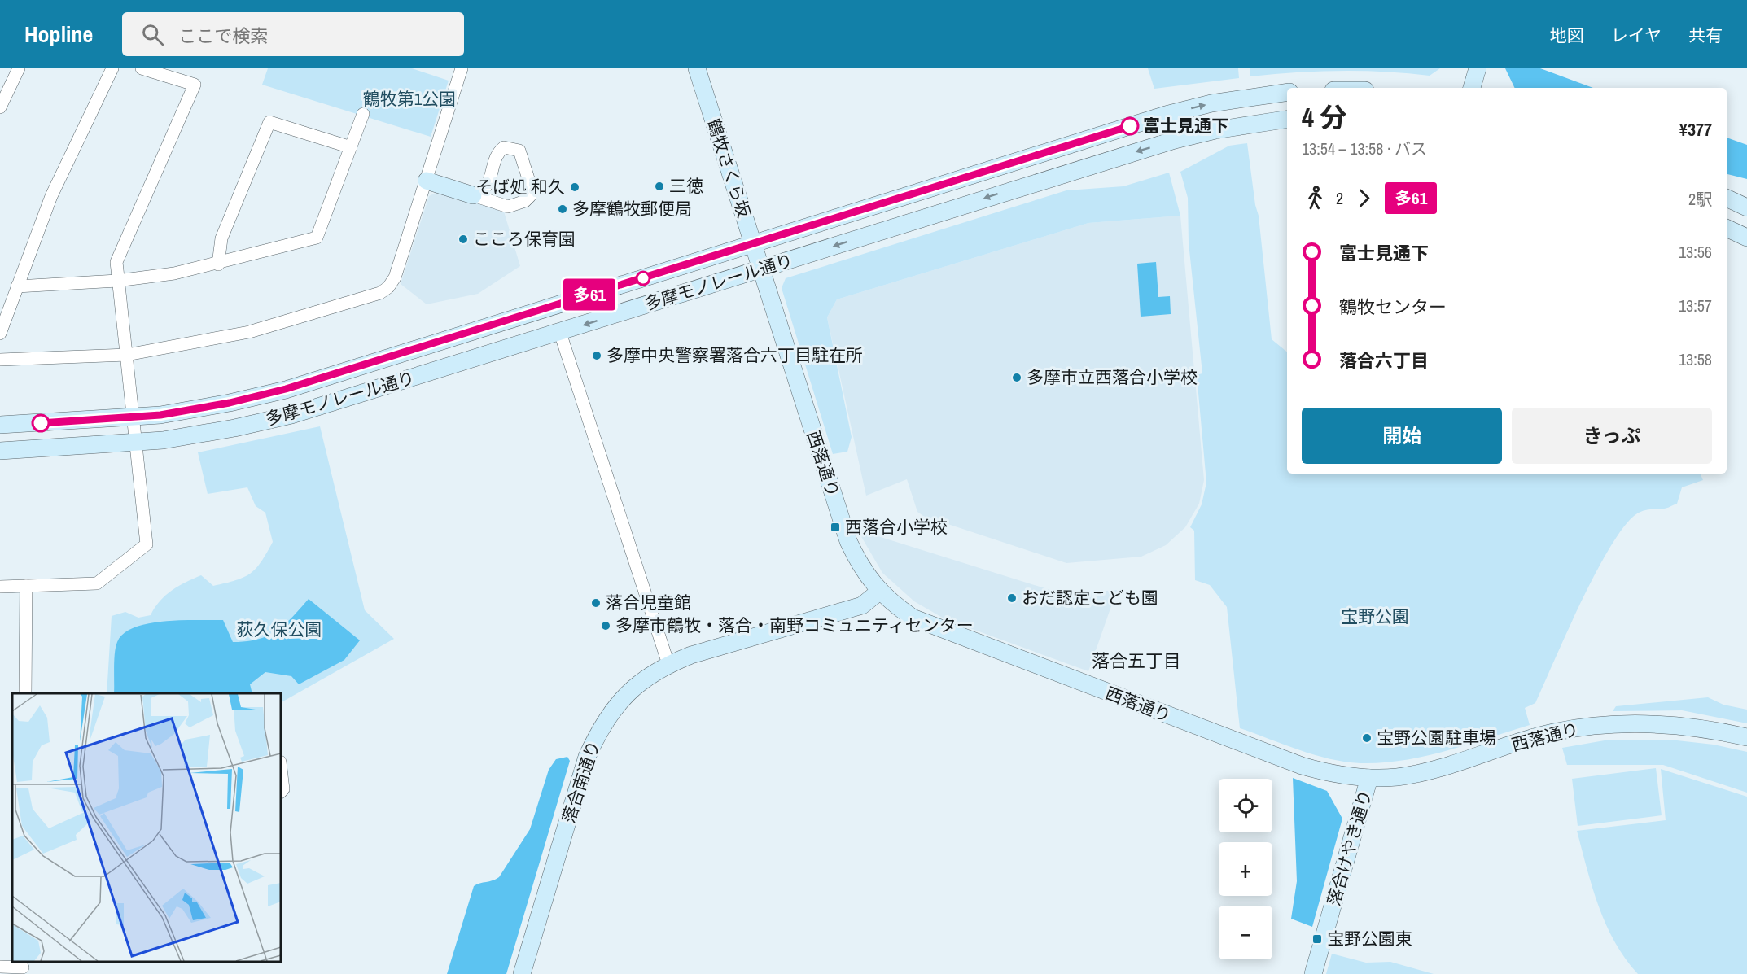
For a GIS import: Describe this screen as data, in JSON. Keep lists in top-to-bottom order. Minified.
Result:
{"streets":{"main road":["鶴牧さくら坂","多摩モノレール通り","西落通り","落合南通り","落合けやき通り"]},"crossings":[["鶴牧さくら坂","多摩モノレール通り"],["鶴牧さくら坂","西落通り"],["多摩モノレール通り","西落通り"],["西落通り","落合南通り"],["西落通り","落合けやき通り"]],"districts":["落合五丁目"],"parks":["鶴牧第1公園","宝野公園","荻久保公園"],"places":{"other":["富士見通下","三徳","そば処 和久","多摩鶴牧郵便局","こころ保育園","多摩中央警察署落合六丁目駐在所","多摩市立西落合小学校","おだ認定こども園","落合児童館","多摩市鶴牧・落合・南野コミュニティセンター","宝野公園駐車場"],"transit":["西落合小学校","宝野公園東"]},"lines":["bus line 多61"],"page":{"header":"Hopline","search":"ここで検索","nav":["地図","レイヤ","共有"],"on_map":"多61","heading":["4 分","13:54 – 13:58 · バス","¥377"],"legs":["2","多61","2駅"],"list":[{"name":"富士見通下","value":"13:56"},{"name":"鶴牧センター","value":"13:57"},{"name":"落合六丁目","value":"13:58"}],"buttons":["開始","きっぷ"],"map_buttons":["+","−"]}}
